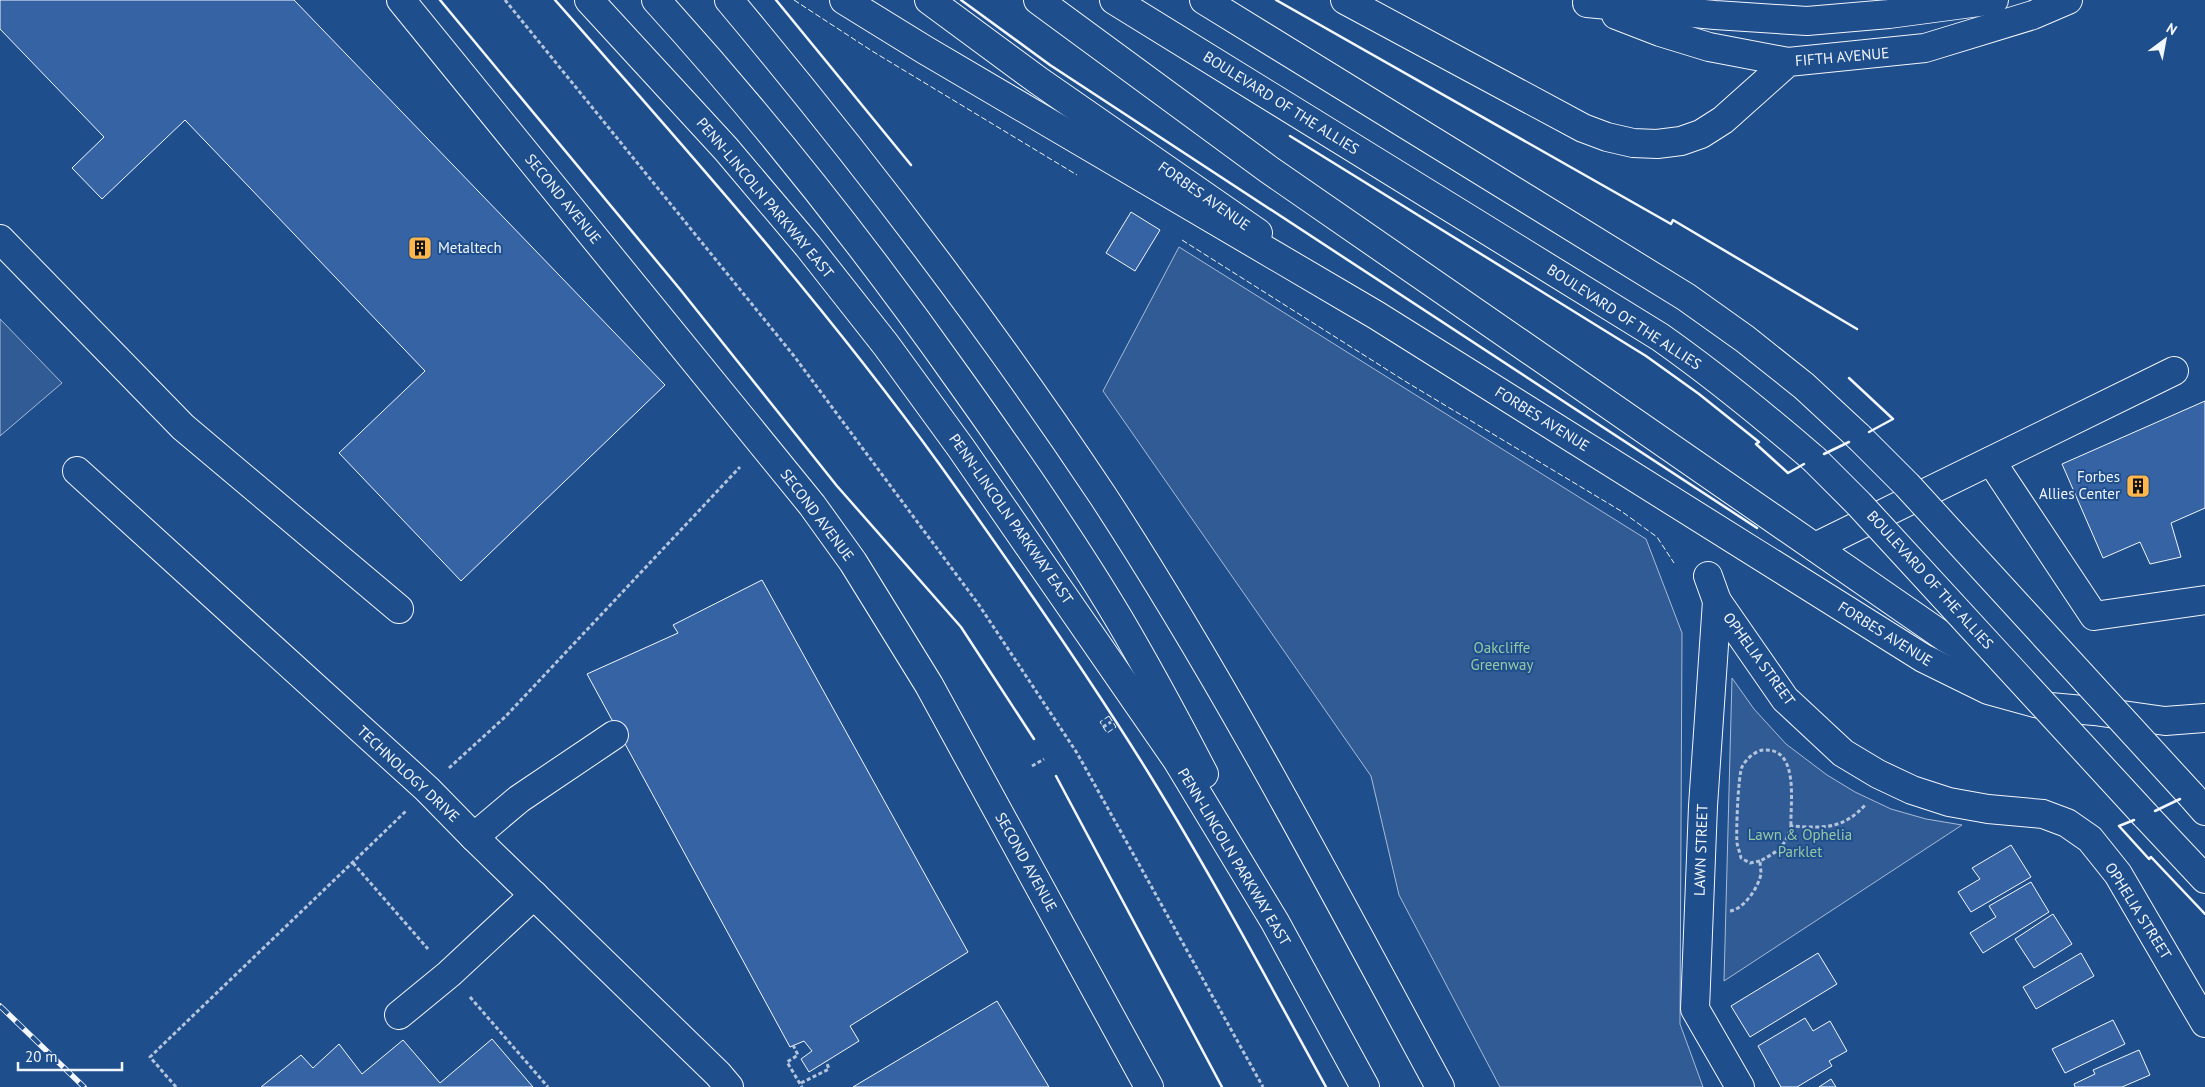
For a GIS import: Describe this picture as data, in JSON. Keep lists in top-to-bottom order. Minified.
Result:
{"streets":{"main road":["FIFTH AVENUE","BOULEVARD OF THE ALLIES","FORBES AVENUE","PENN-LINCOLN PARKWAY EAST","SECOND AVENUE","OPHELIA STREET","TECHNOLOGY DRIVE","LAWN STREET"]},"crossings":[["OPHELIA STREET","LAWN STREET"]],"parks":["Oakcliffe Greenway","Lawn & Ophelia Parklet"],"places":{"building":["Metaltech","Forbes Allies Center"]},"scale_bar":"20 m","north":"top right"}
